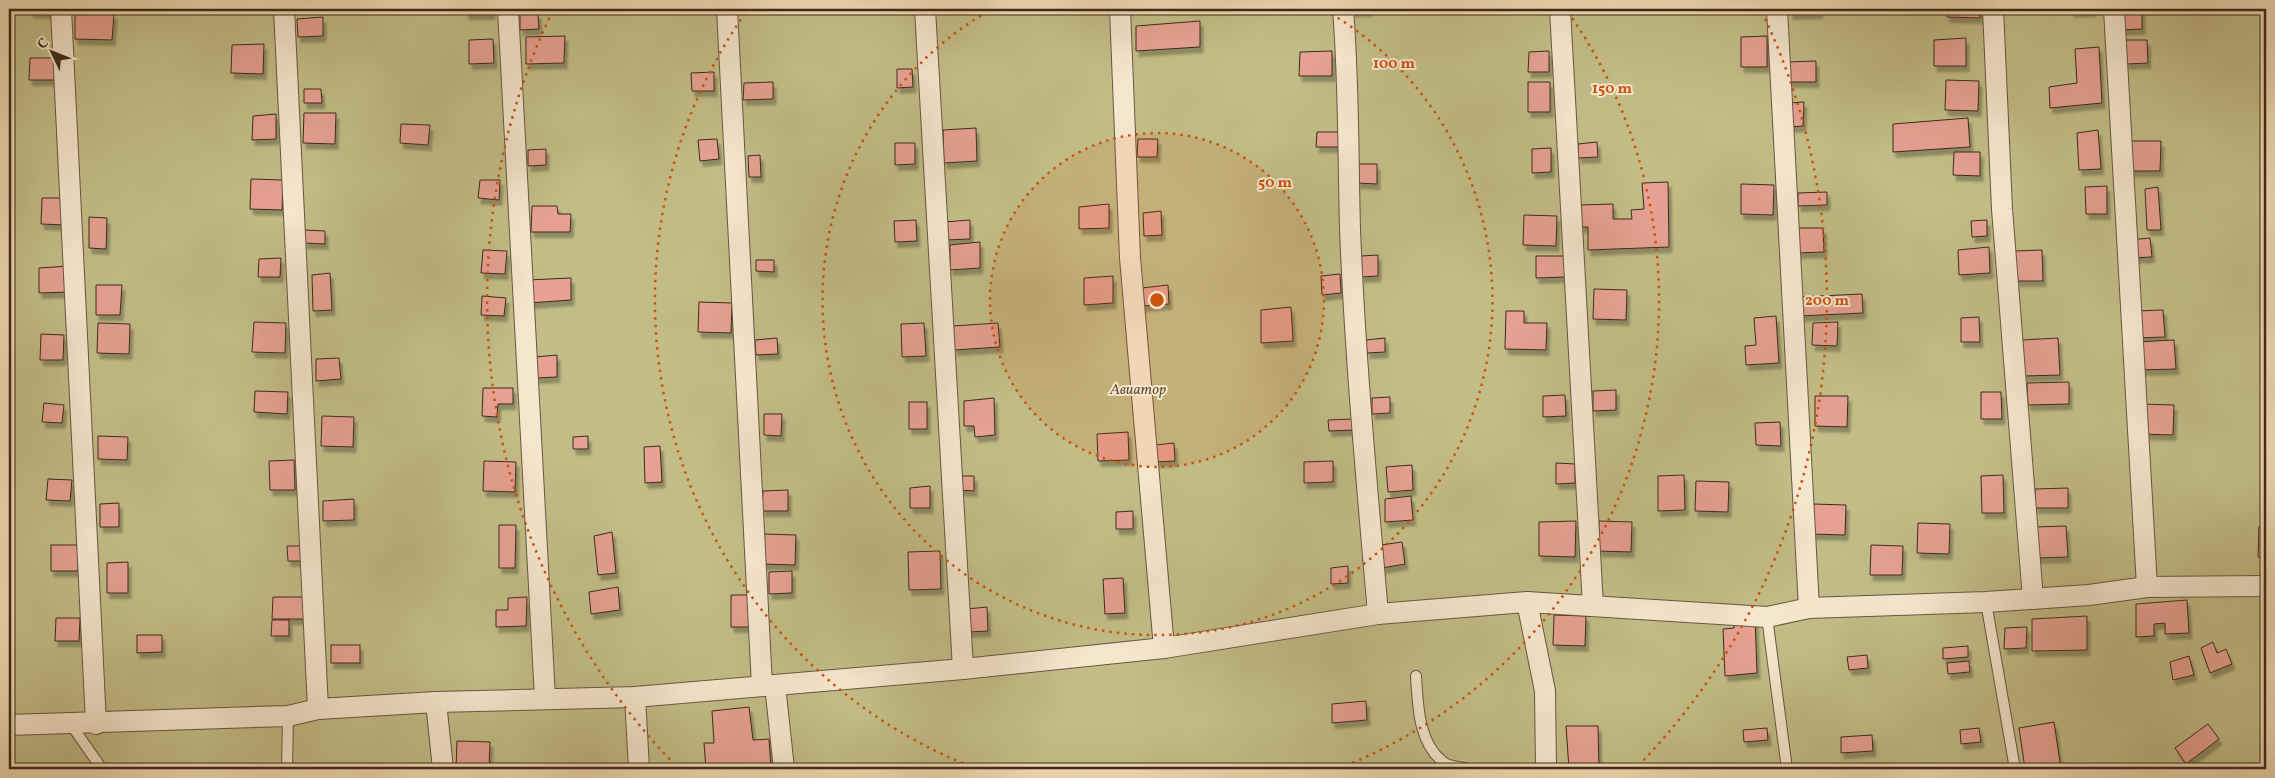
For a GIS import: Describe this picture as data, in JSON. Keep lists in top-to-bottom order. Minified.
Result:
{"parks":["Авиатор"],"north":"top left","rings":["100 m","150 m","50 m","200 m"]}
